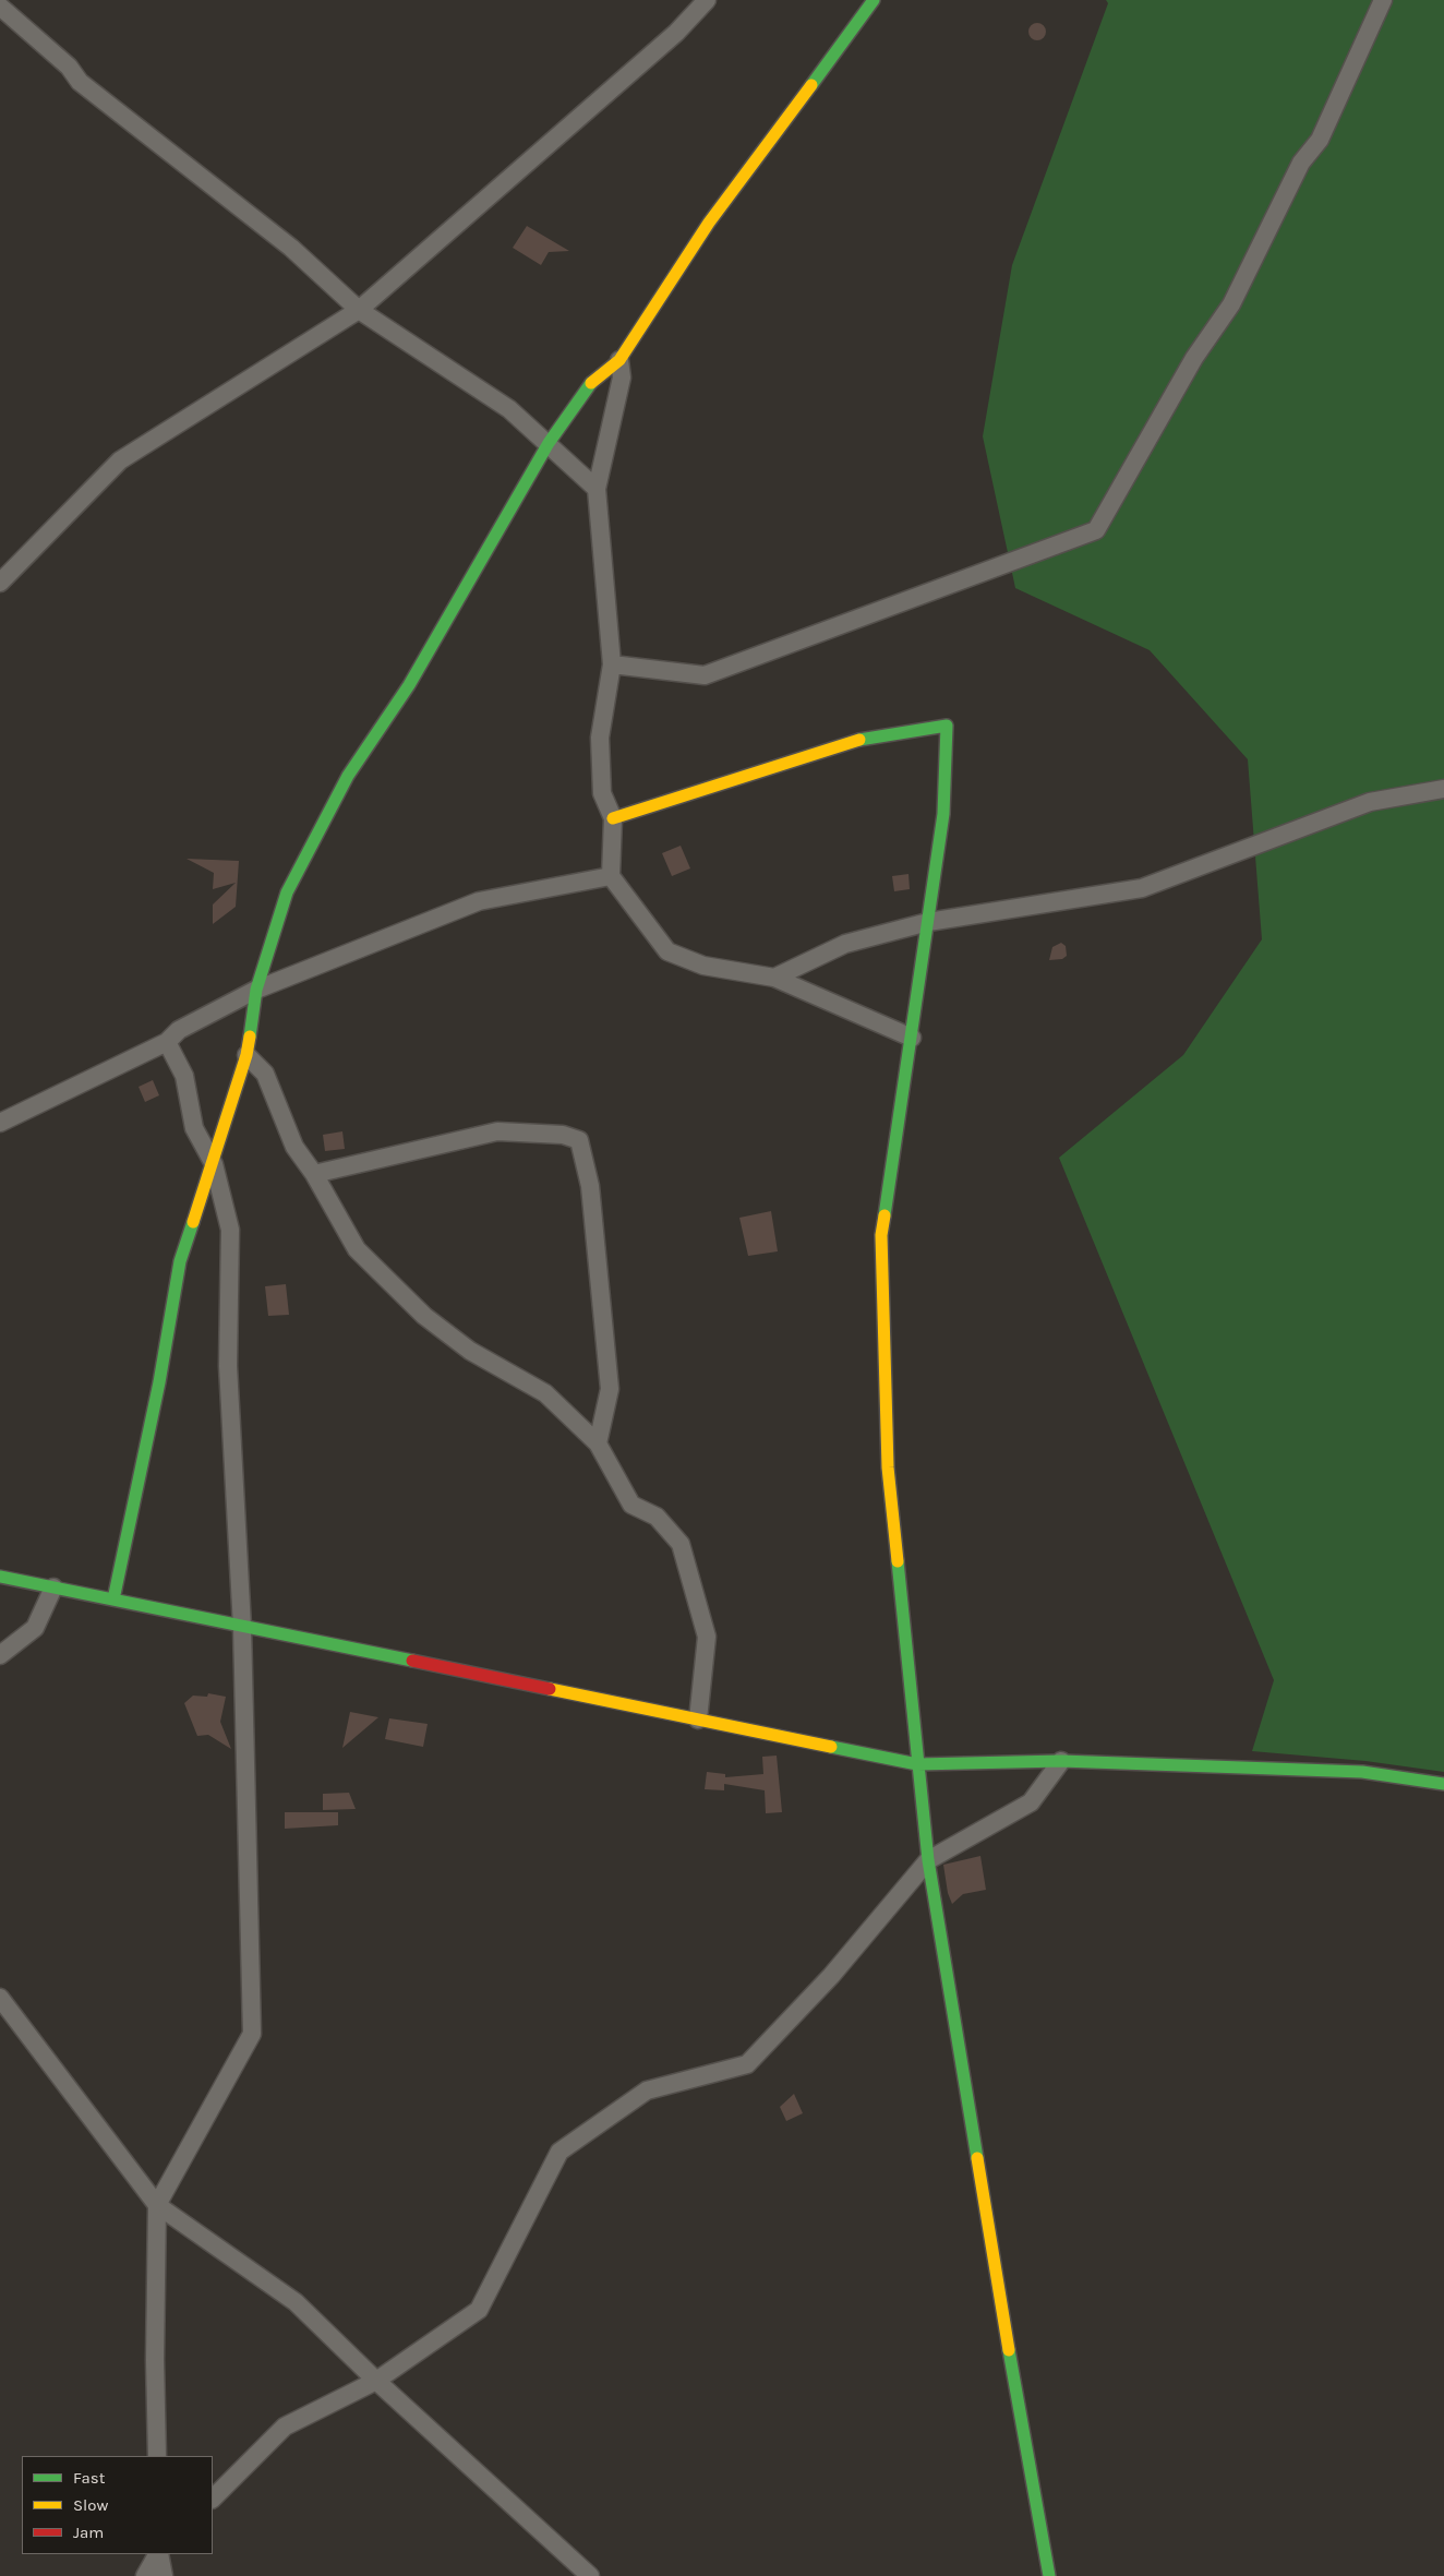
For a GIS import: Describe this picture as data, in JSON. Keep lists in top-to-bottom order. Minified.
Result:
{"legend":["Fast","Slow","Jam"]}
